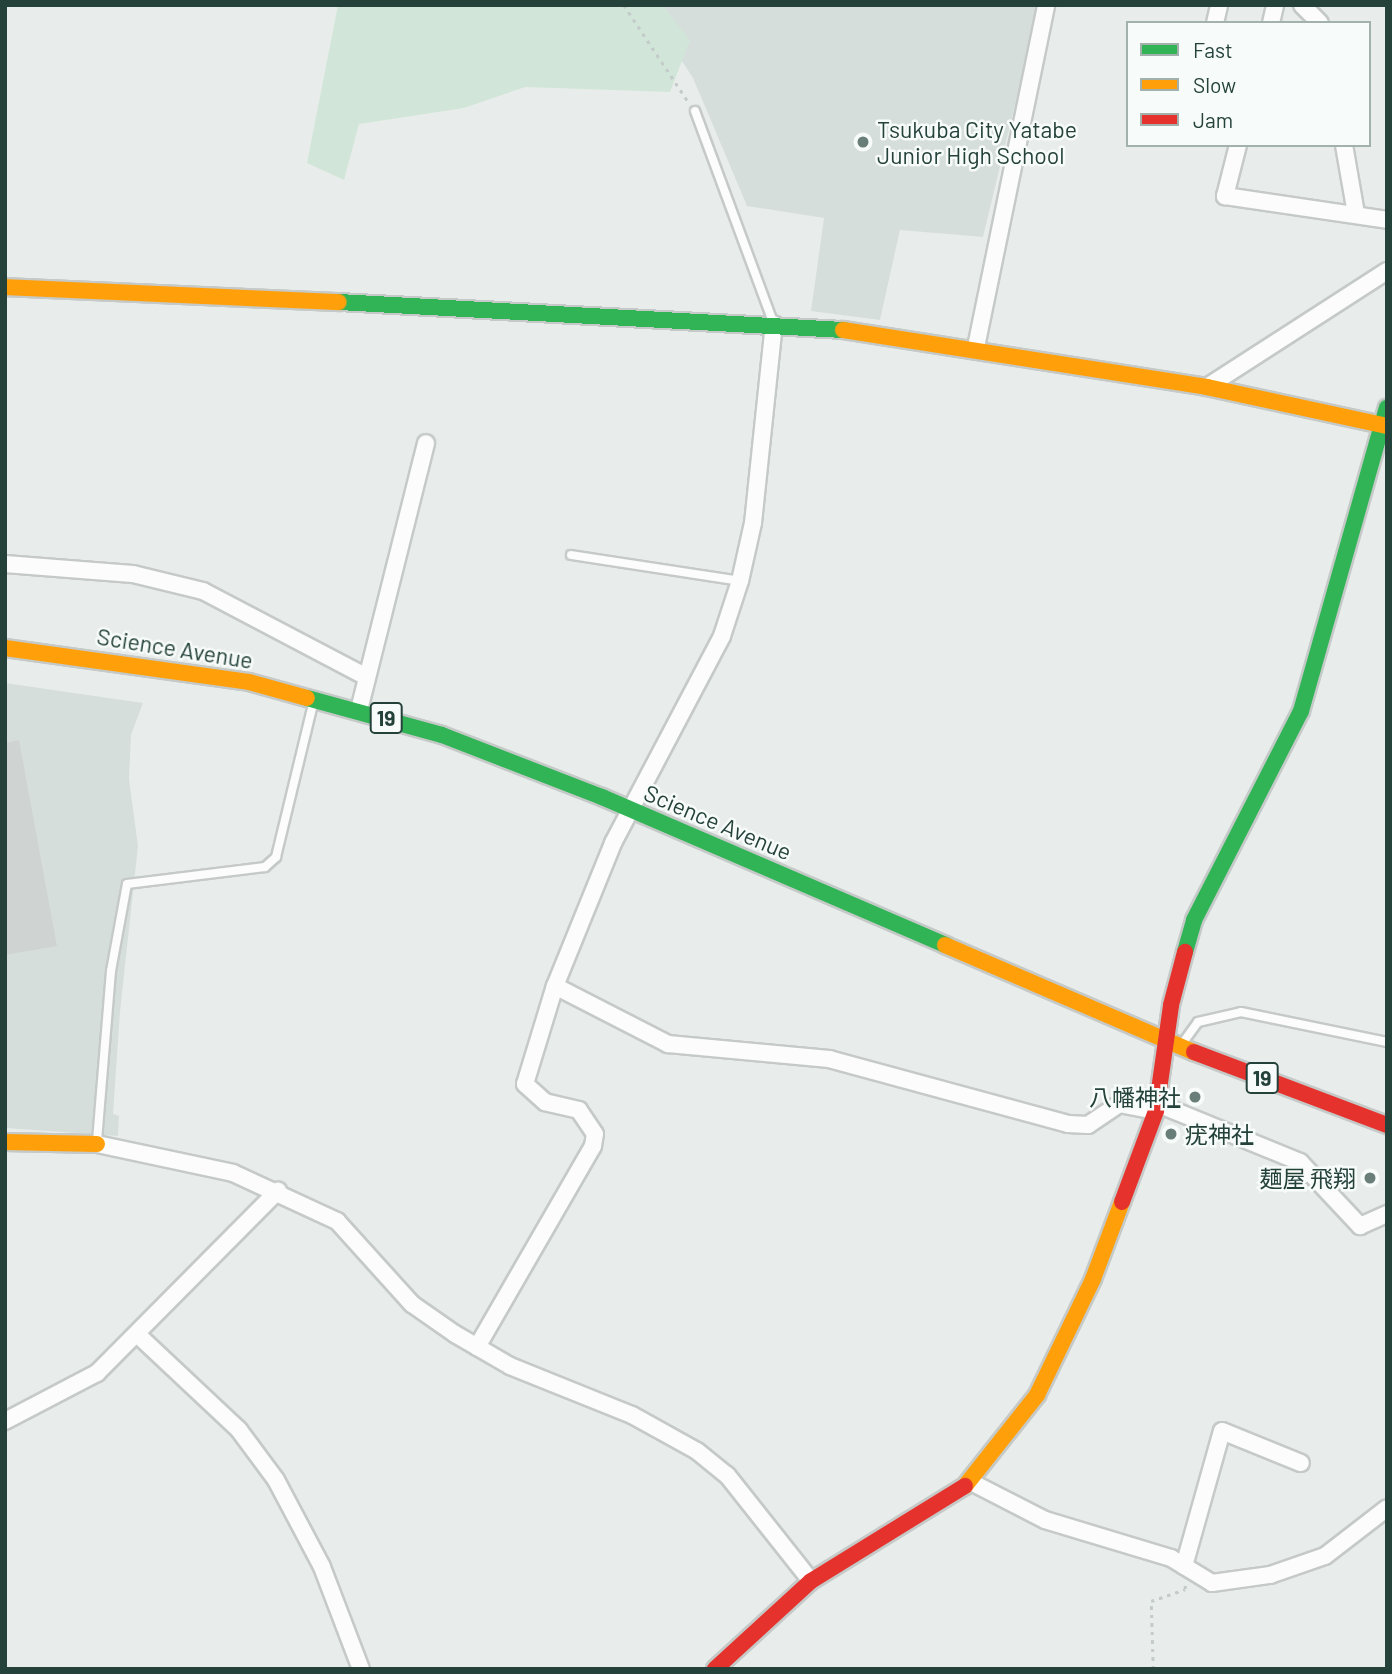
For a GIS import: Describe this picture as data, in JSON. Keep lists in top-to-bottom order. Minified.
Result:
{"streets":{"street":["Science Avenue","19"]},"places":["Tsukuba City Yatabe Junior High School","八幡神社","疣神社","麺屋 飛翔"],"legend":["Fast","Slow","Jam"]}
